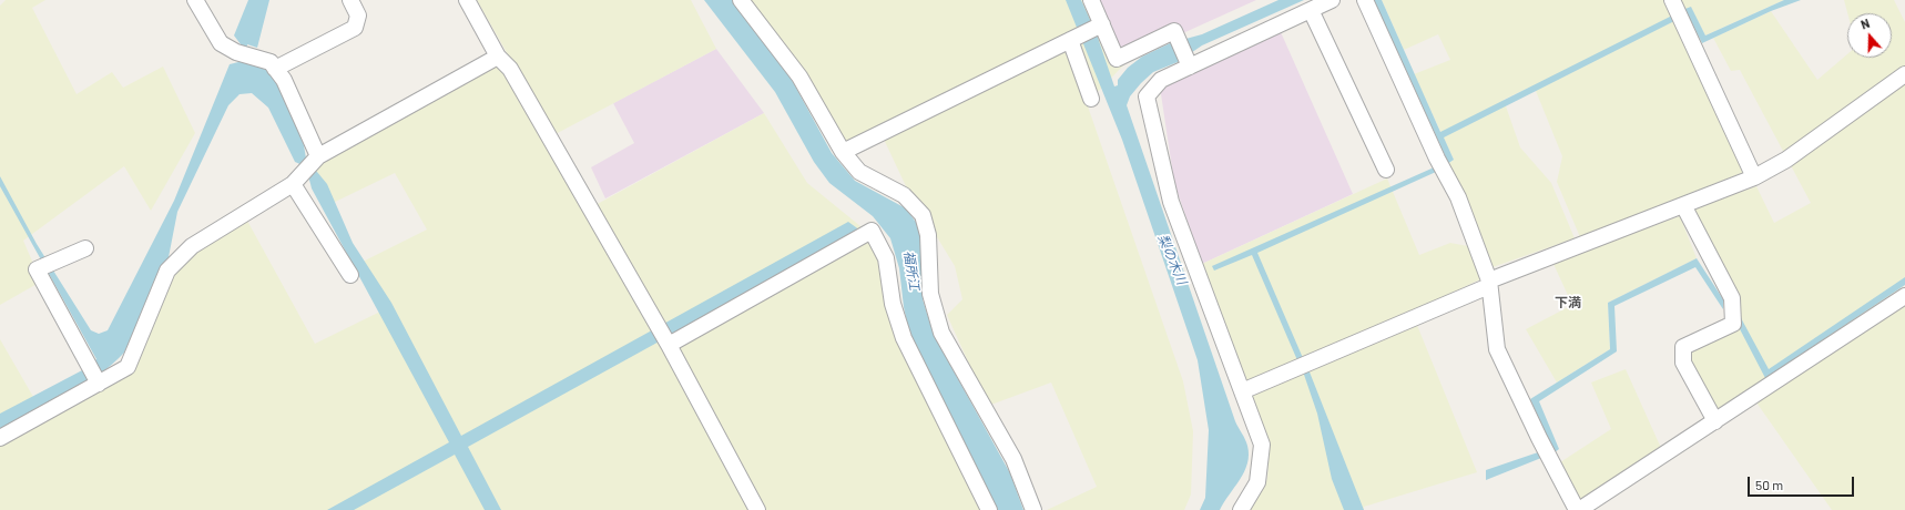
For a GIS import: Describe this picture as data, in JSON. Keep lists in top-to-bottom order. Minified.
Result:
{"districts":["下満"],"water":["梨の木川","福所江"],"scale_bar":"50 m","north":"top"}
